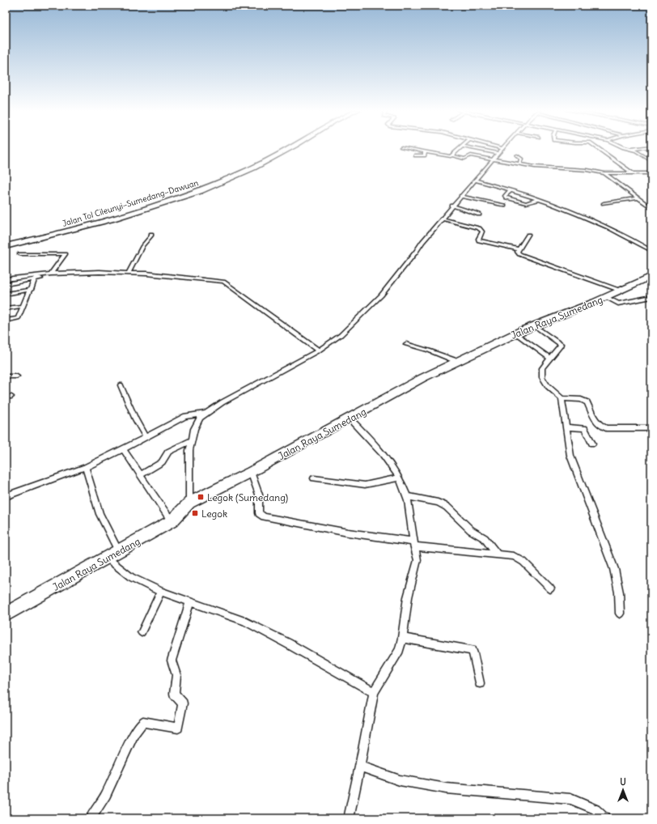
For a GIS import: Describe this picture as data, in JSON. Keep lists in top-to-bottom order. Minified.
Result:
{"streets":{"highway":["Jalan Tol Cileunyi–Sumedang–Dawuan","Jalan Raya Sumedang"]},"places":{"transit":["Legok (Sumedang)","Legok"]},"north":"top"}
